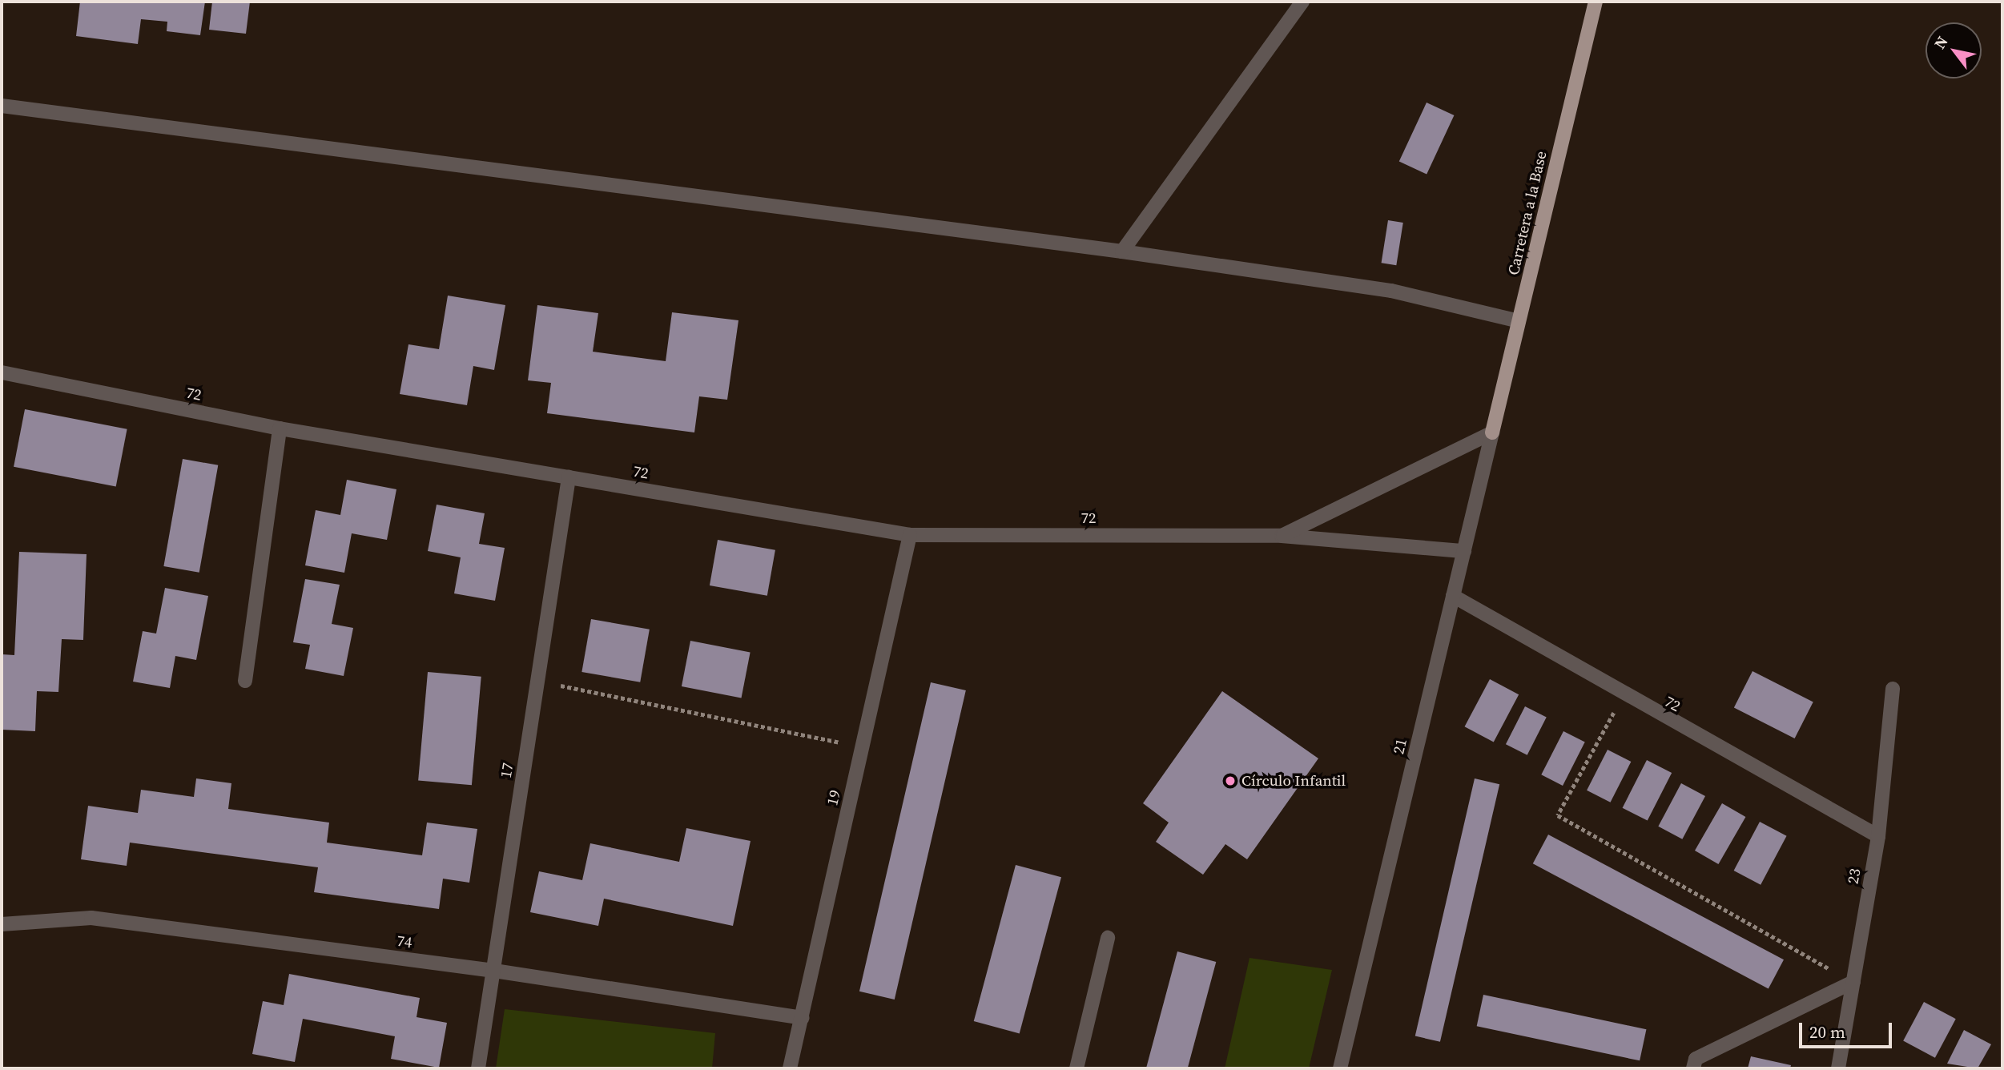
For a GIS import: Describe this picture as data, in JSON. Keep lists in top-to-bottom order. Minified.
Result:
{"streets":{"main road":["Carretera a la Base"],"street":["72","21","17","19","23","74"]},"crossings":[["Carretera a la Base","72"],["Carretera a la Base","21"],["72","21"],["72","17"],["72","19"],["72","23"],["17","74"],["19","74"]],"places":["Círculo Infantil"],"scale_bar":"20 m","north":"top left"}
